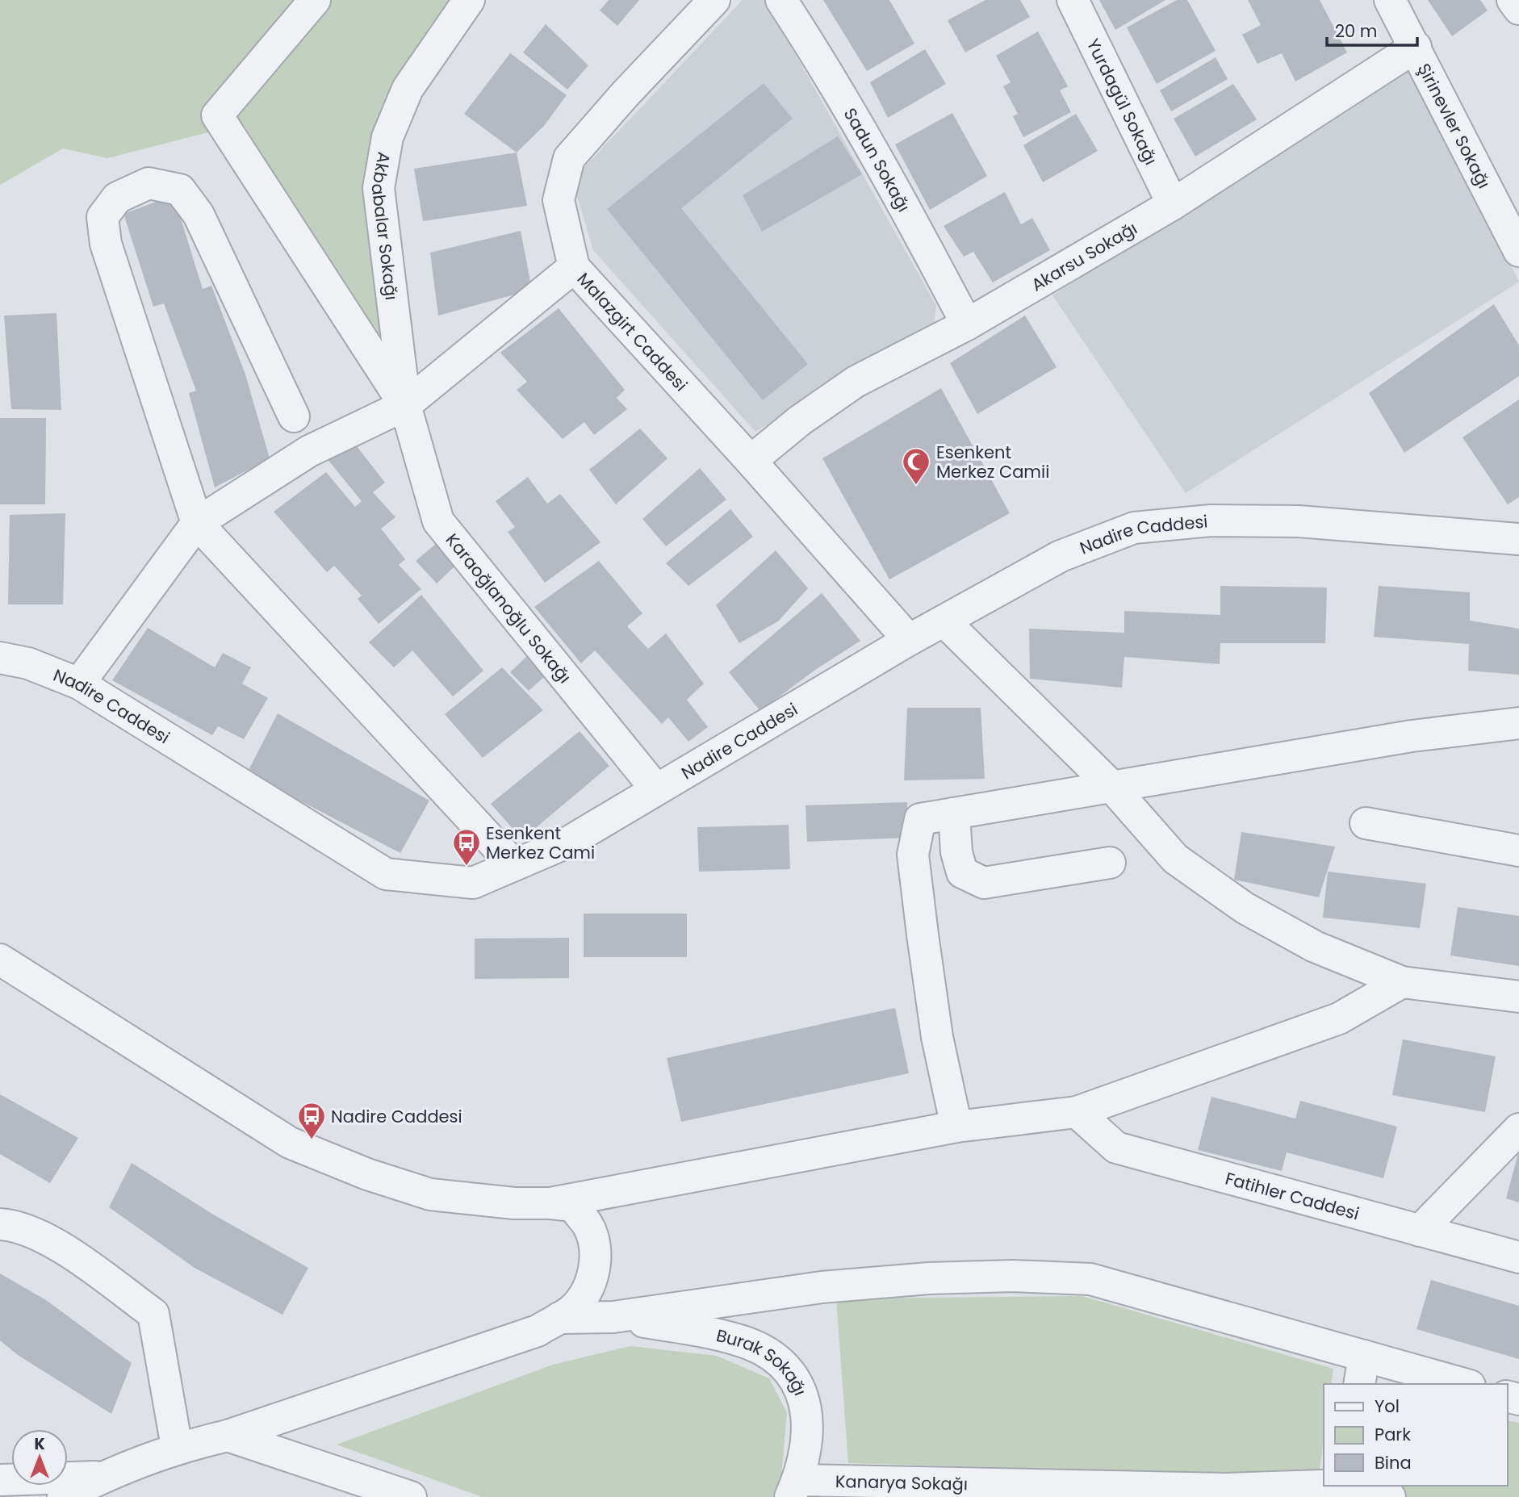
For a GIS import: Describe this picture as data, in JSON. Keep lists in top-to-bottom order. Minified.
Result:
{"streets":{"street":["Yurdagül Sokağı","Şirinevler Sokağı","Sadun Sokağı","Akbabalar Sokağı","Akarsu Sokağı","Malazgirt Caddesi","Nadire Caddesi","Karaoğlanoğlu Sokağı","Fatihler Caddesi","Burak Sokağı","Kanarya Sokağı"]},"crossings":[["Yurdagül Sokağı","Akarsu Sokağı"],["Şirinevler Sokağı","Akarsu Sokağı"],["Sadun Sokağı","Akarsu Sokağı"],["Akbabalar Sokağı","Karaoğlanoğlu Sokağı"],["Akarsu Sokağı","Malazgirt Caddesi"],["Malazgirt Caddesi","Nadire Caddesi"],["Nadire Caddesi","Karaoğlanoğlu Sokağı"],["Burak Sokağı","Kanarya Sokağı"]],"places":{"mosque":["Esenkent Merkez Camii"],"bus stop":["Esenkent Merkez Cami","Nadire Caddesi"]},"legend":["Yol","Park","Bina"],"scale_bar":"20 m","north":"top"}
